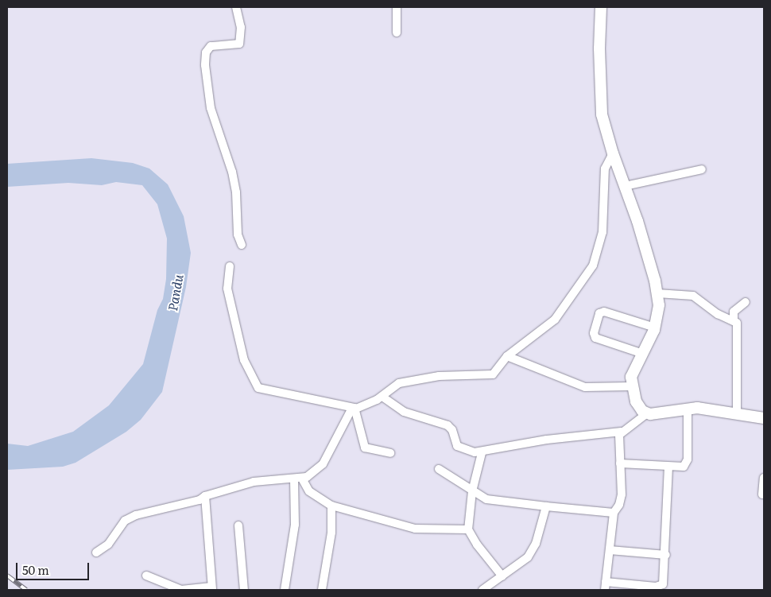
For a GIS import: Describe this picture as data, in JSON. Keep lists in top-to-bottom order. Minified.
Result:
{"water":["Pandu"],"scale_bar":"50 m"}
